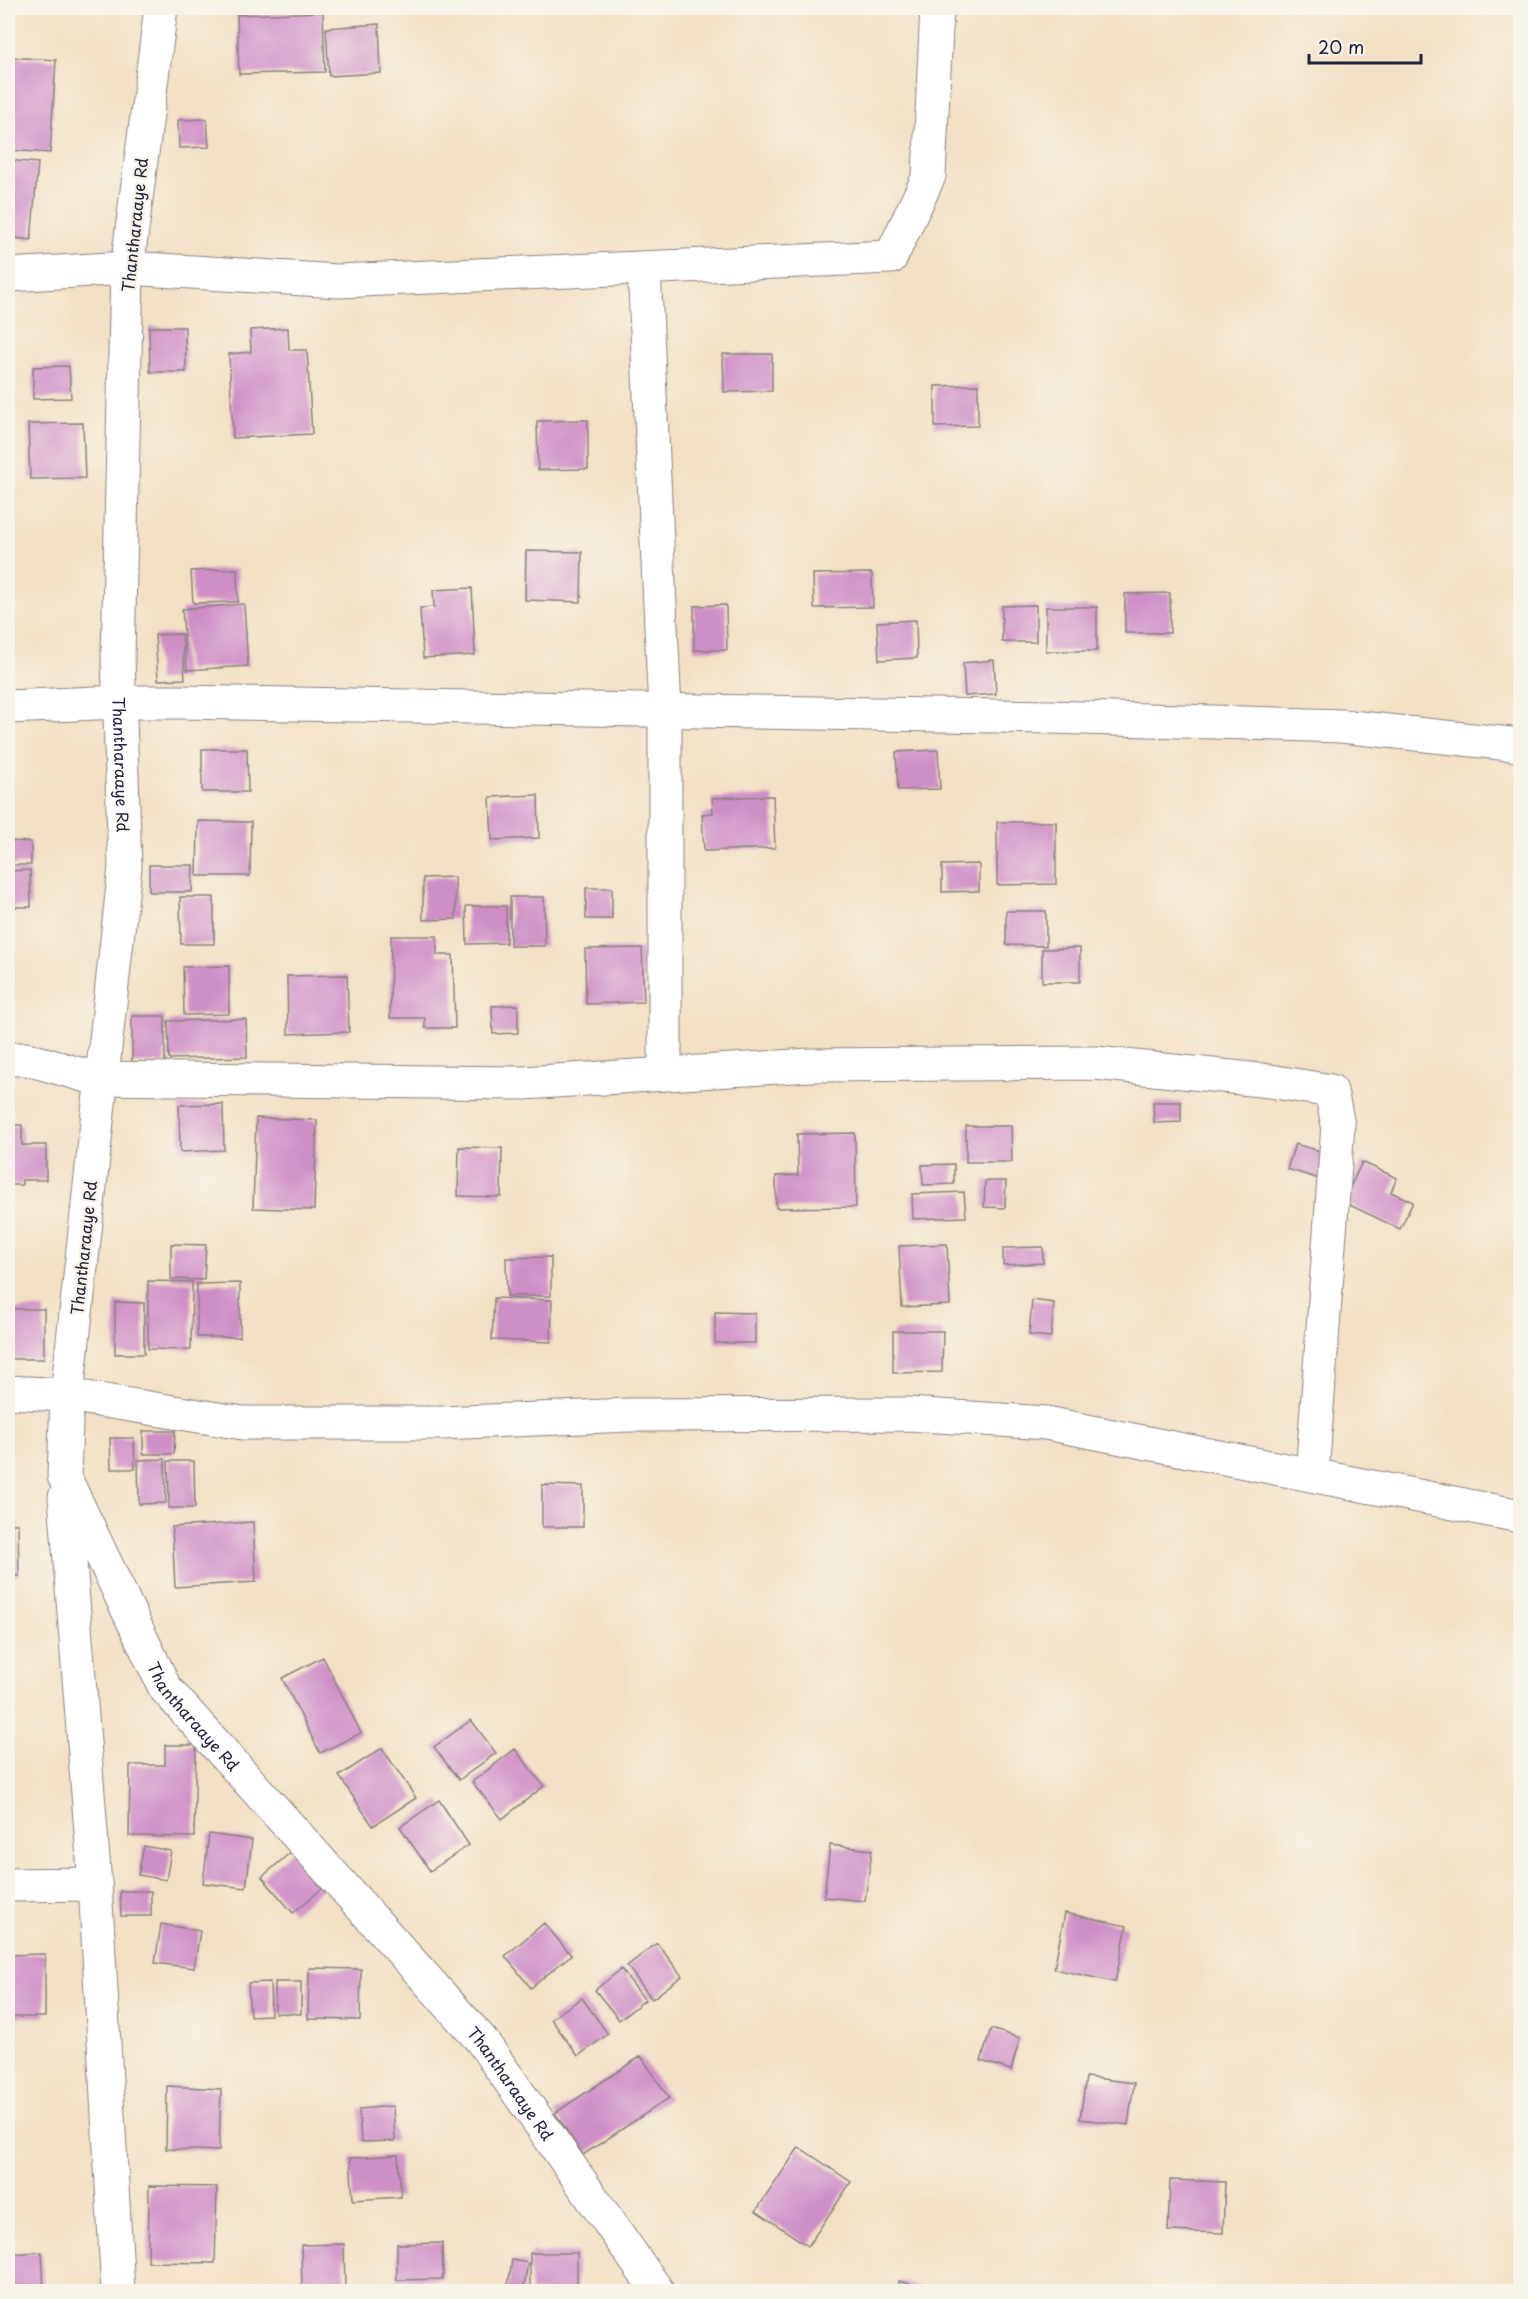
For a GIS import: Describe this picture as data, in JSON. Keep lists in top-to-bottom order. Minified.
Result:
{"streets":{"street":["Thantharaaye Rd"]},"scale_bar":"20 m"}
